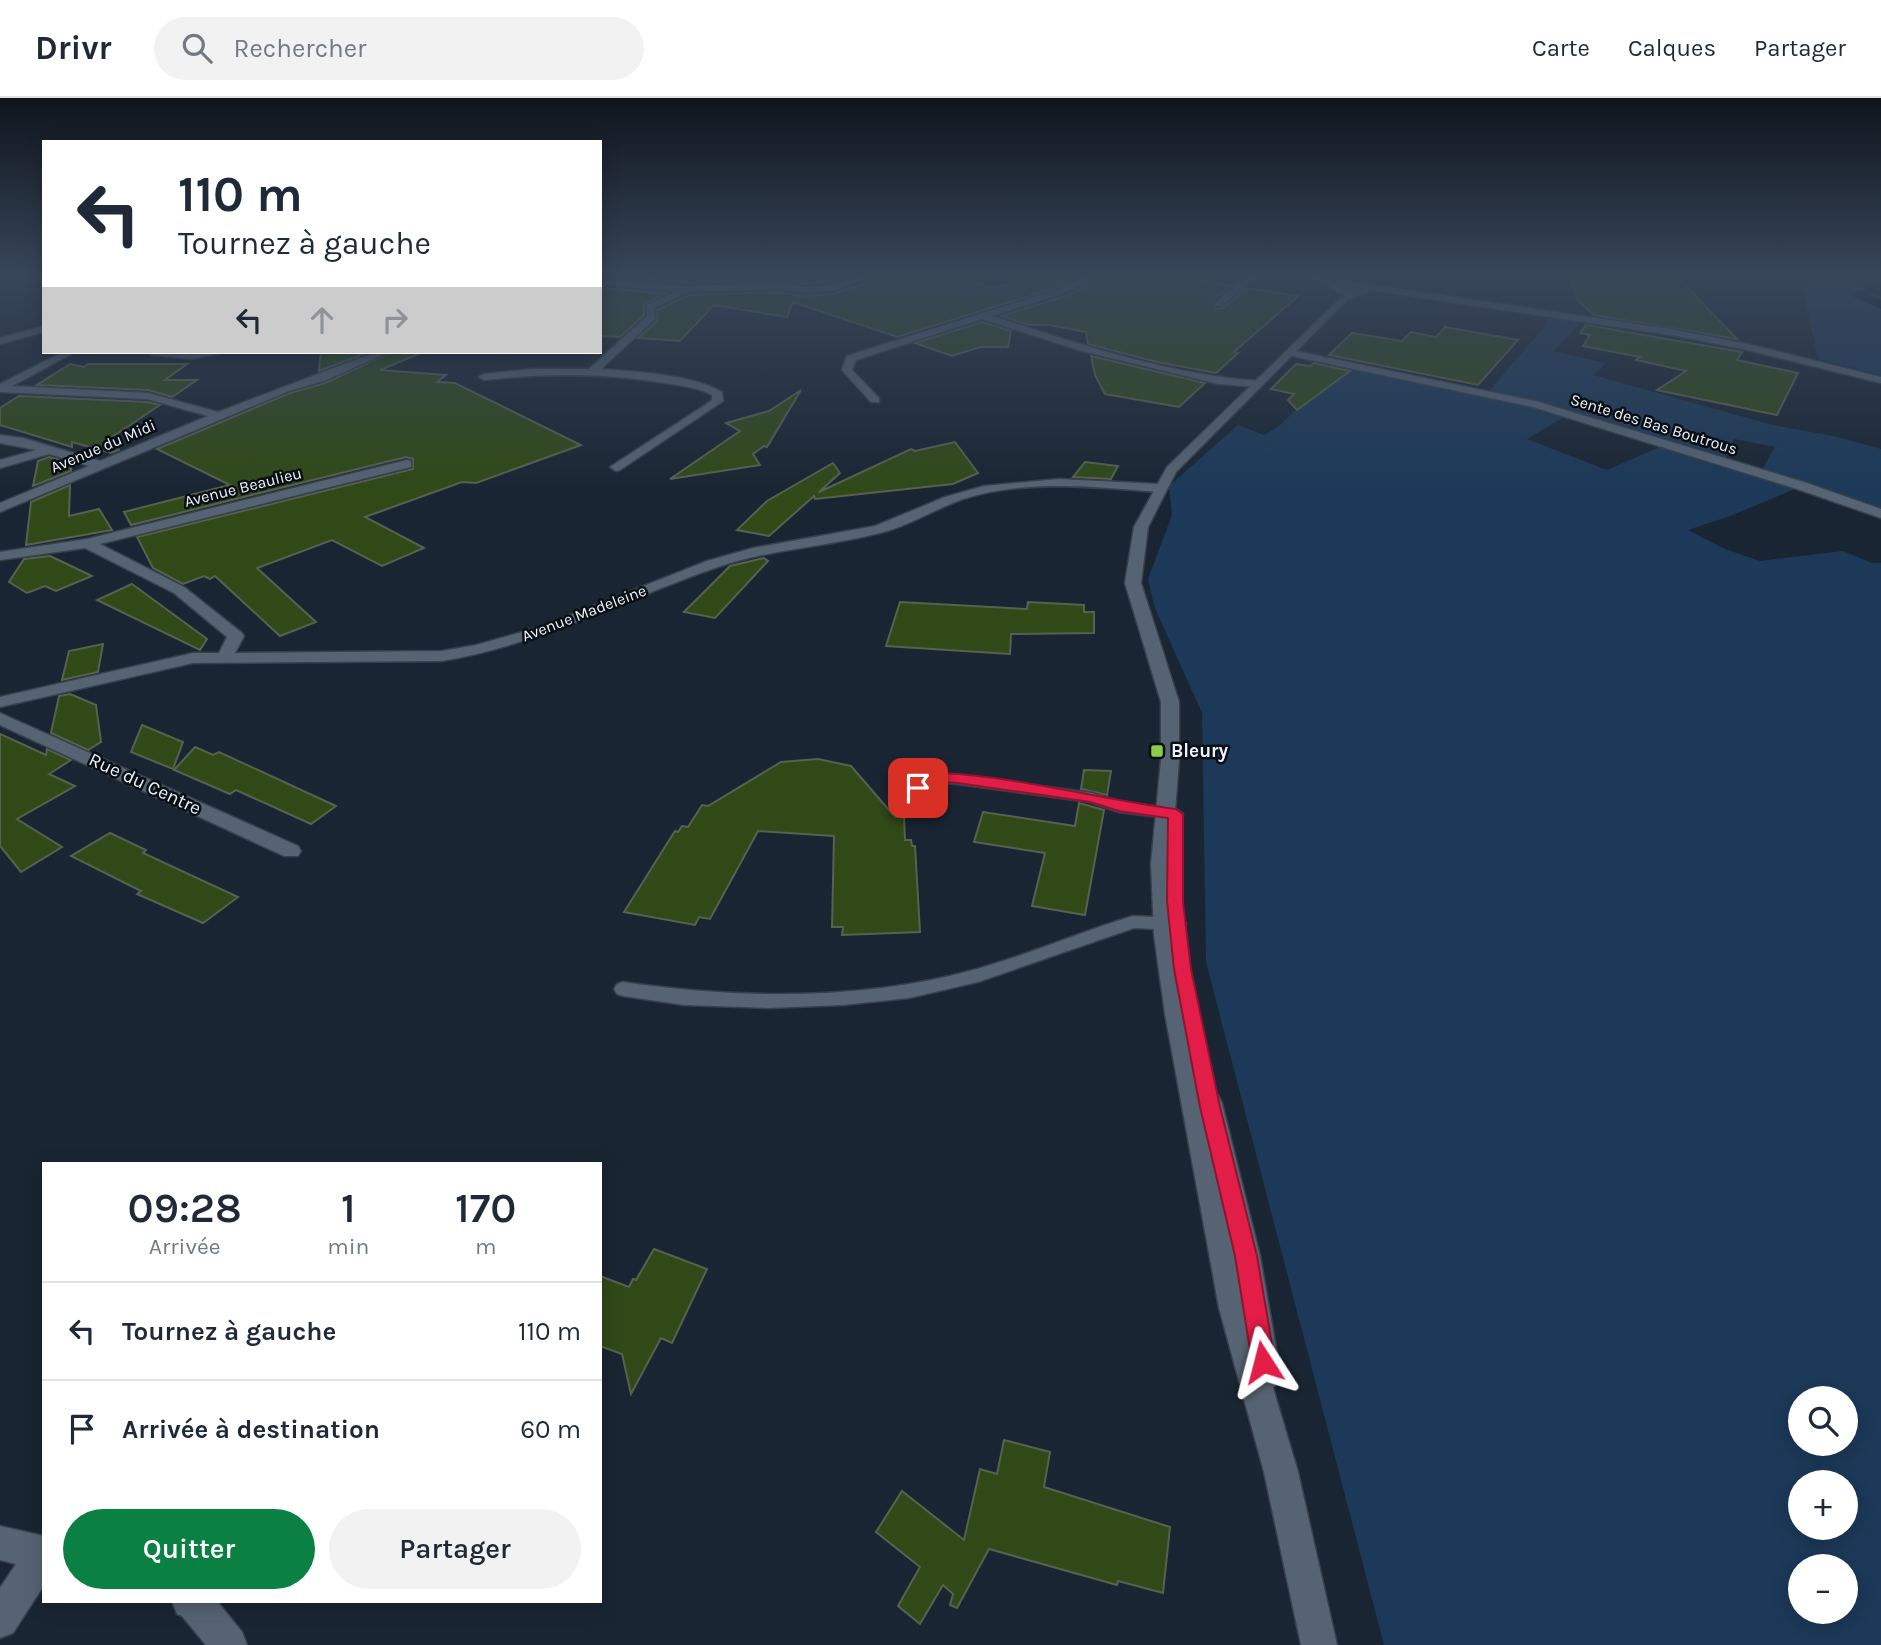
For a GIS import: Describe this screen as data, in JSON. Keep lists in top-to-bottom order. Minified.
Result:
{"streets":{"street":["Sente des Bas Boutrous","Avenue du Midi","Avenue Beaulieu","Avenue Madeleine","Rue du Centre"]},"places":{"transit":["Bleury"]},"page":{"header":"Drivr","search":"Rechercher","nav":["Carte","Calques","Partager"],"turn":["110 m","Tournez à gauche"],"eta":["09:28","Arrivée","1","min","170","m"],"list":[{"name":"Tournez à gauche","value":"110 m"},{"name":"Arrivée à destination","value":"60 m"}],"map_buttons":["+","−"],"buttons":["Quitter","Partager"]}}
